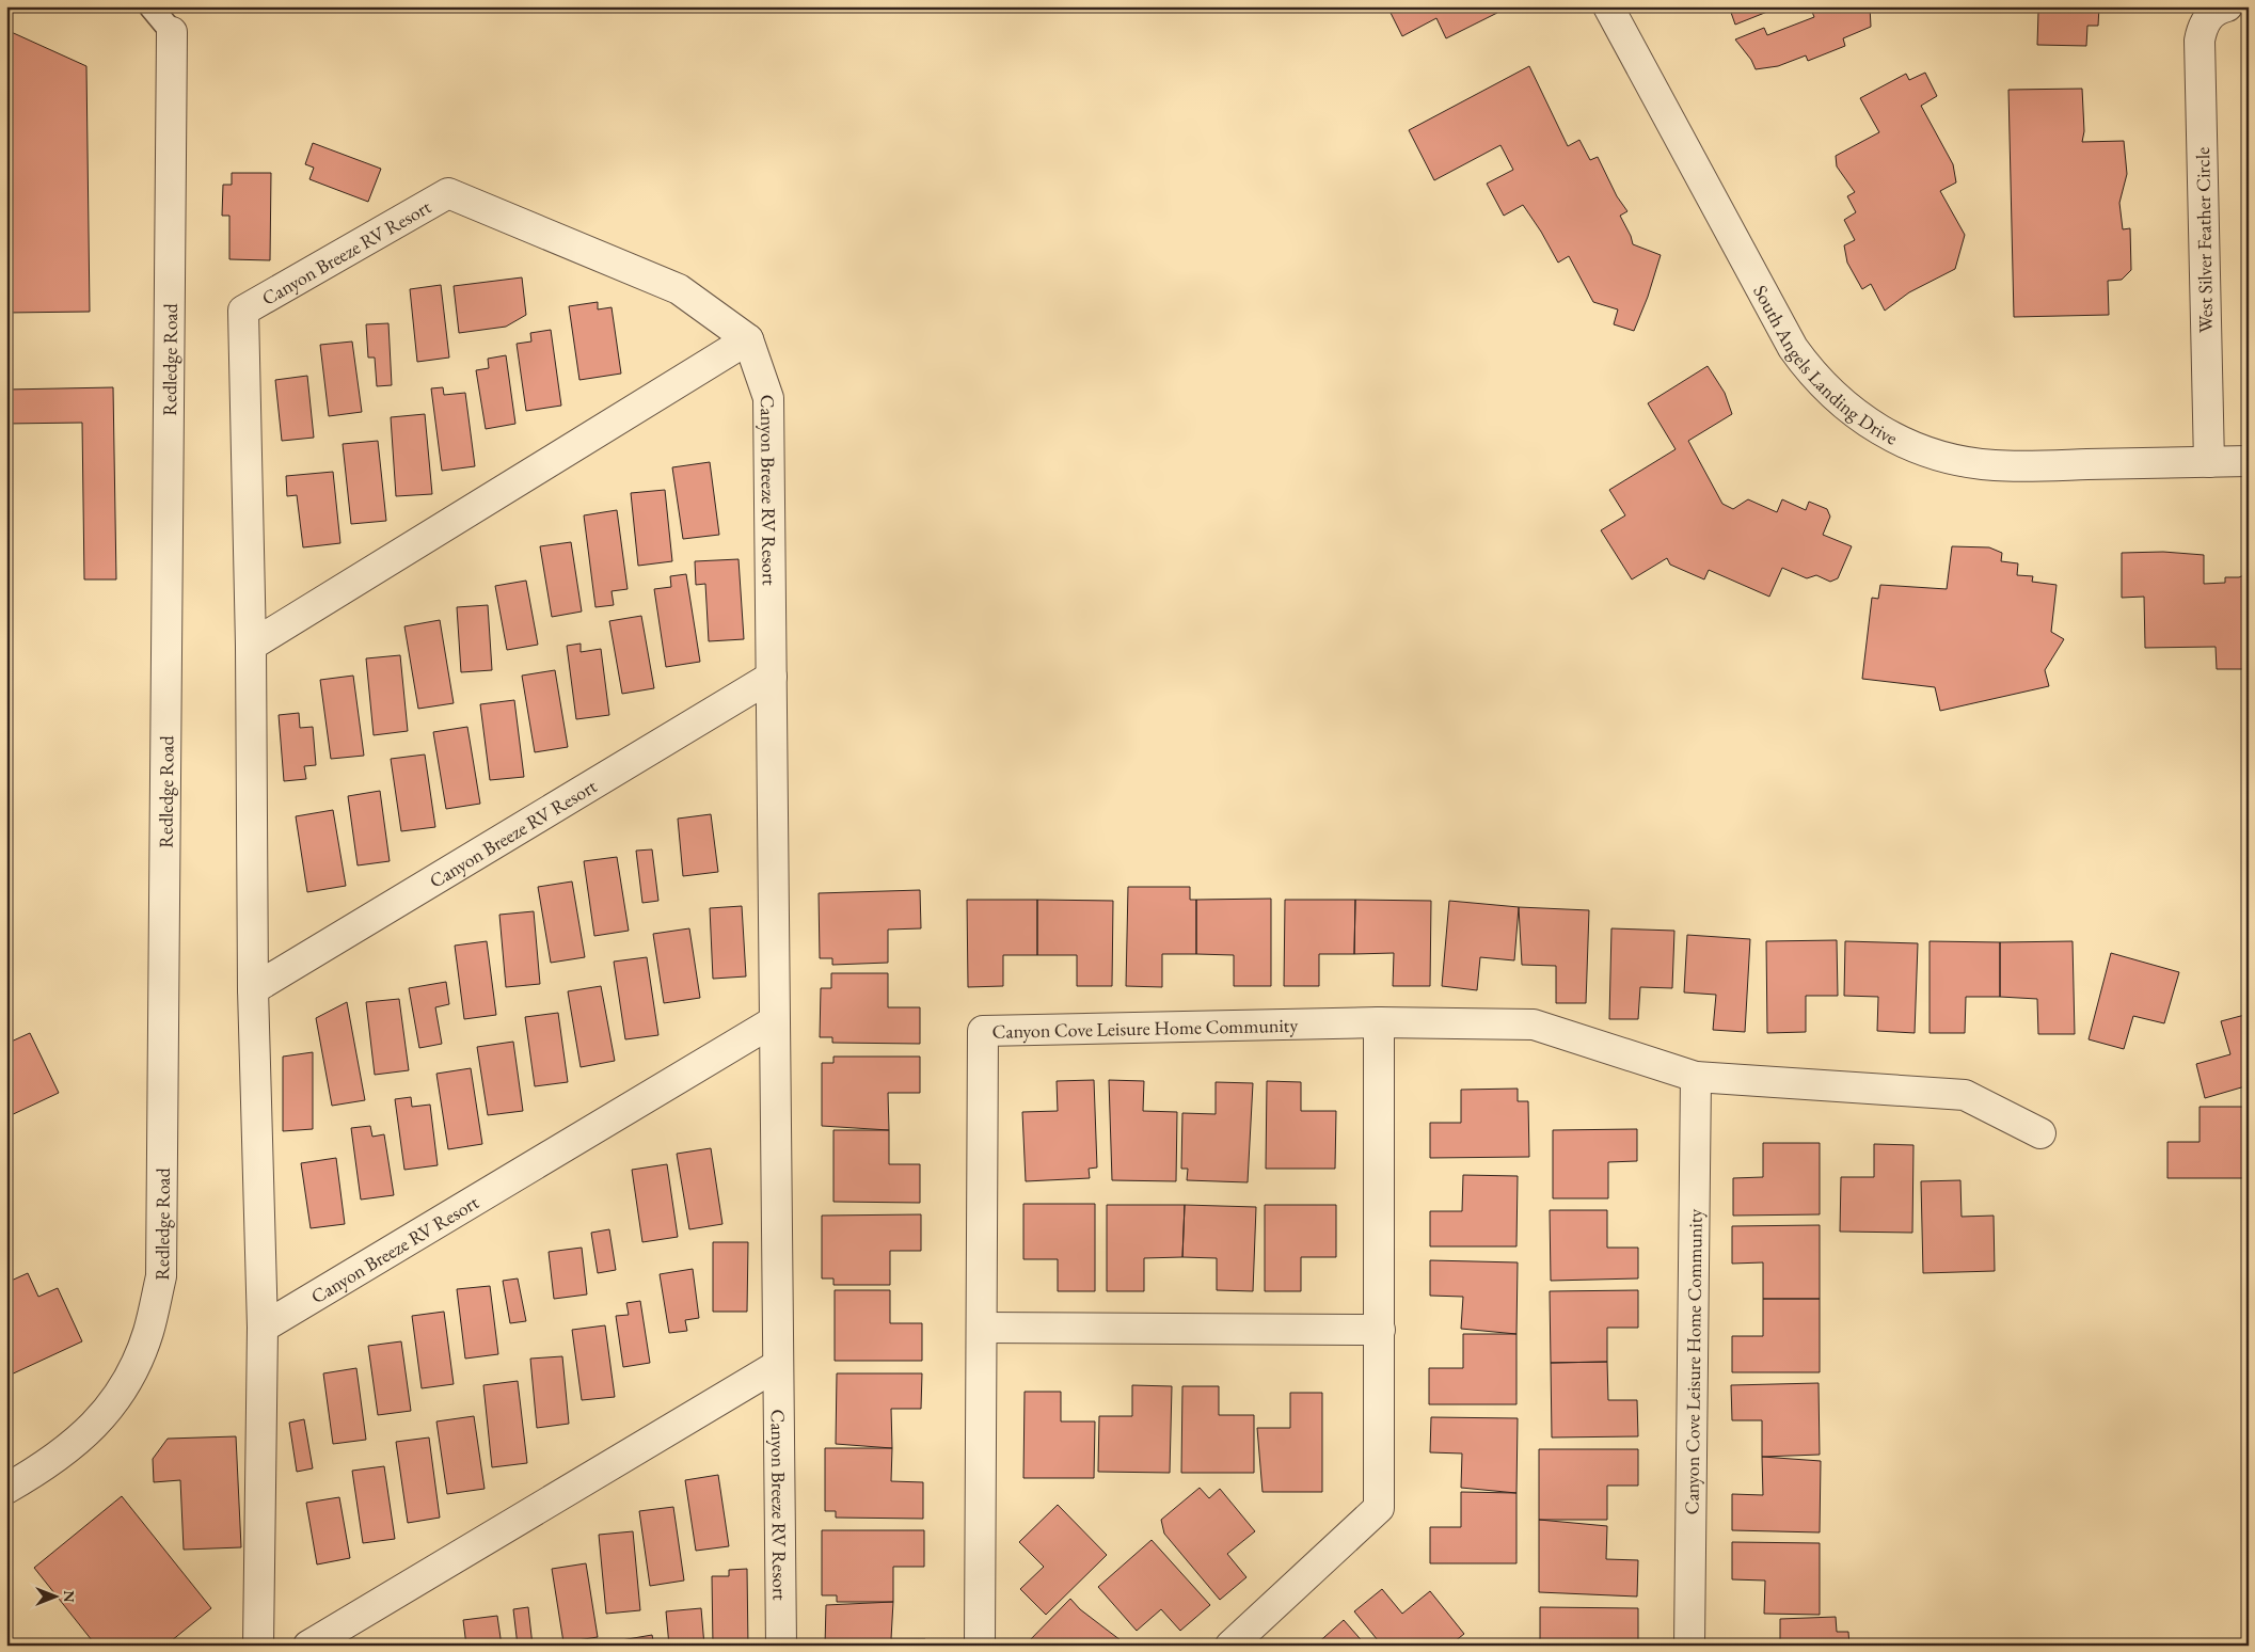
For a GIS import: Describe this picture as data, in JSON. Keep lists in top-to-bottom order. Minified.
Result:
{"streets":{"street":["West Silver Feather Circle","Canyon Breeze RV Resort","Redledge Road","South Angels Landing Drive","Canyon Cove Leisure Home Community"]},"crossings":[["West Silver Feather Circle","South Angels Landing Drive"]],"north":"right"}
